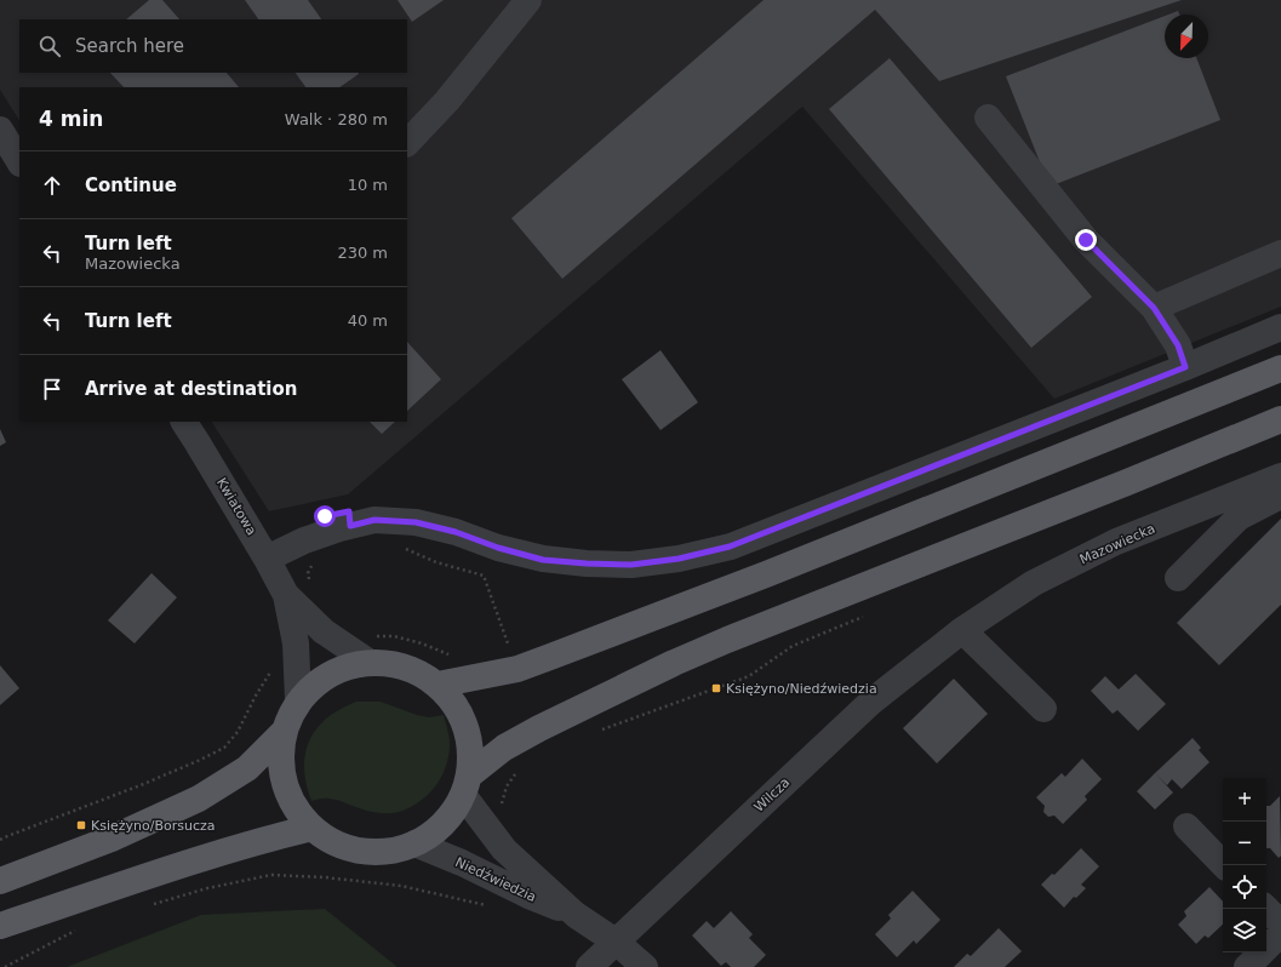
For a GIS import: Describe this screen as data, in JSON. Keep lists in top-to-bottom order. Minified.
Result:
{"streets":{"street":["Kwiatowa","Mazowiecka","Wilcza","Niedźwiedzia"]},"crossings":[["Mazowiecka","Wilcza"],["Wilcza","Niedźwiedzia"]],"places":{"transit":["Księżyno/Niedźwiedzia","Księżyno/Borsucza"]},"north":"bottom left","page":{"search":"Search here","heading":["4 min","Walk · 280 m"],"list":[["Continue","10 m"],["Turn left","Mazowiecka","230 m"],["Turn left","40 m"],"Arrive at destination"],"map_buttons":["+","−"]}}
